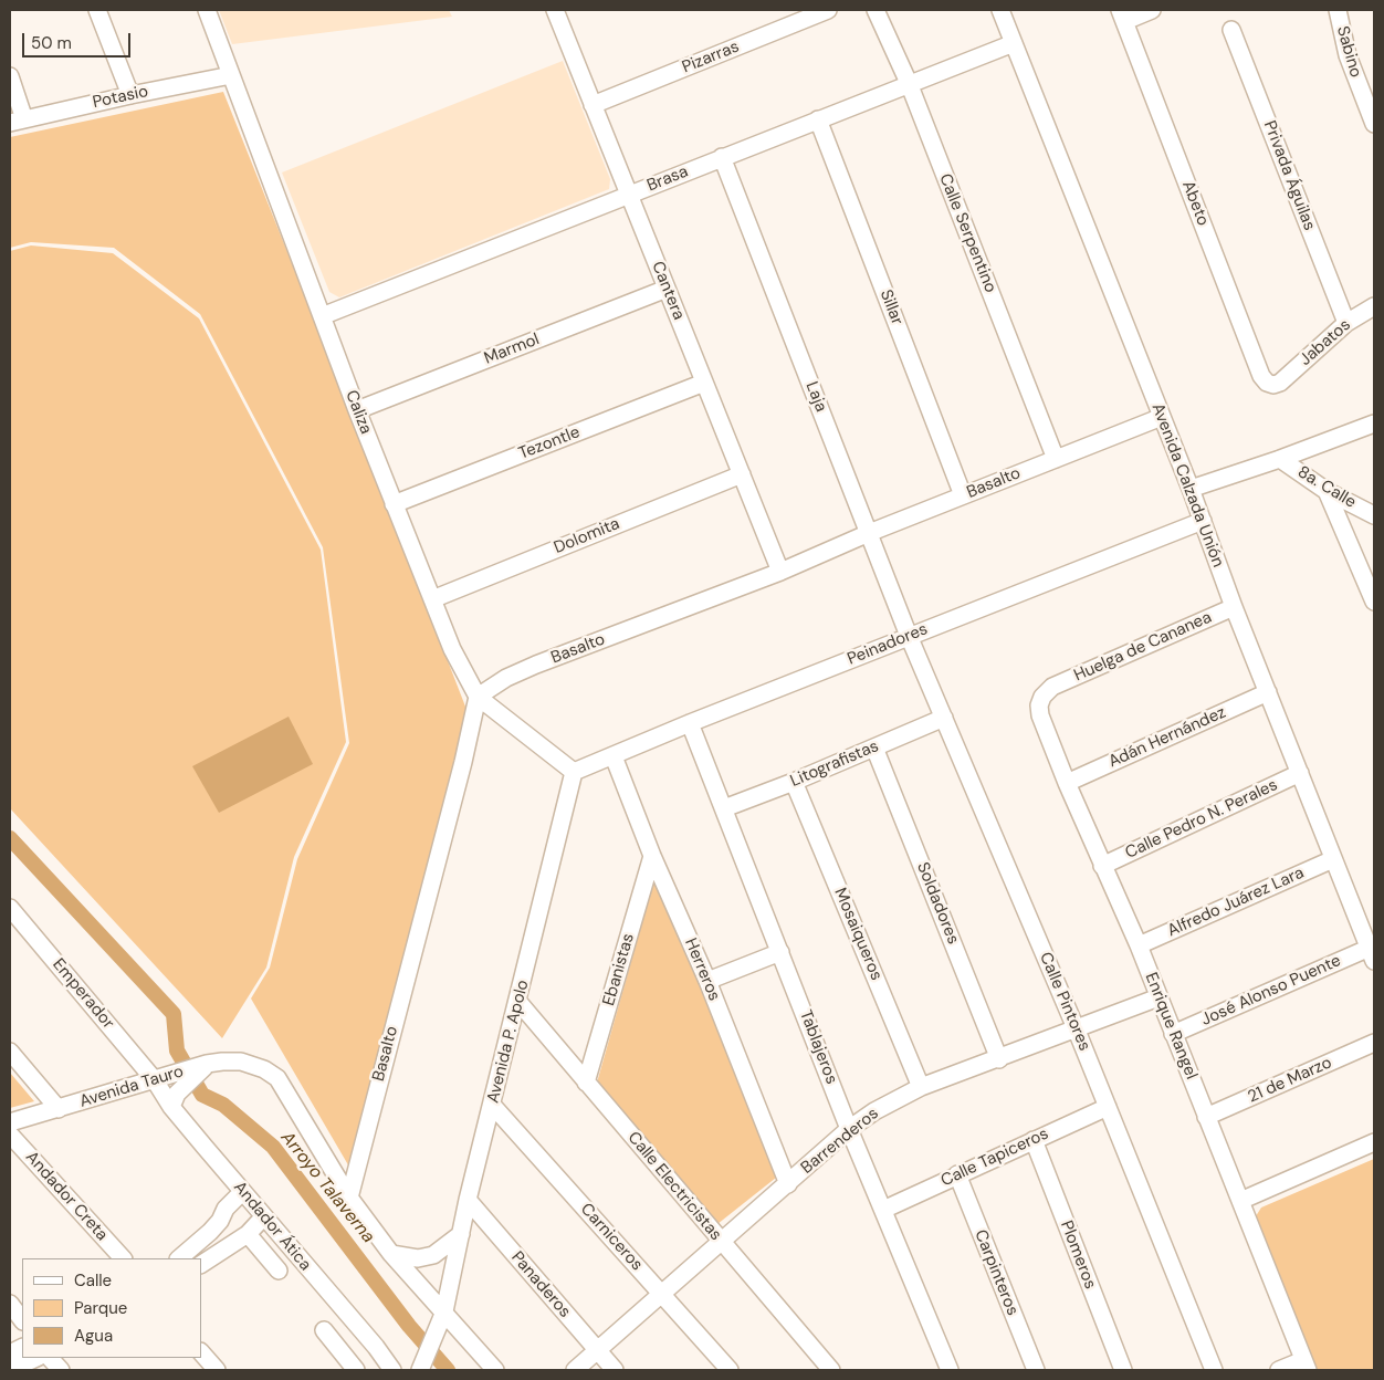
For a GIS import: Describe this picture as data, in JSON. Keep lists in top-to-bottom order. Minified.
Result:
{"streets":{"street":["Sabino","Pizarras","Potasio","Privada Águilas","Brasa","Abeto","Calle Serpentino","Cantera","Sillar","Jabatos","Marmol","Laja","Caliza","Tezontle","Basalto","Avenida Calzada Unión","8a. Calle","Dolomita","Peinadores","Huelga de Cananea","Adán Hernández","Litografistas","Calle Pedro N. Perales","Alfredo Juárez Lara","Soldadores","Mosaiqueros","Ebanistas","Herreros","José Alonso Puente","Emperador","Calle Pintores","Enrique Rangel","Avenida P. Apolo","Tablajeros","21 de Marzo","Avenida Tauro","Barrenderos","Calle Tapiceros","Calle Electricistas","Andador Creta","Andador Ática","Carniceros","Plomeros","Carpinteros","Panaderos"]},"crossings":[["Pizarras","Cantera"],["Potasio","Caliza"],["Privada Águilas","Jabatos"],["Brasa","Calle Serpentino"],["Brasa","Cantera"],["Brasa","Sillar"],["Brasa","Laja"],["Brasa","Caliza"],["Brasa","Avenida Calzada Unión"],["Abeto","Jabatos"],["Calle Serpentino","Basalto"],["Cantera","Marmol"],["Cantera","Tezontle"],["Cantera","Basalto"],["Cantera","Dolomita"],["Sillar","Basalto"],["Marmol","Caliza"],["Laja","Basalto"],["Laja","Peinadores"],["Laja","Calle Pintores"],["Caliza","Tezontle"],["Caliza","Basalto"],["Caliza","Dolomita"],["Caliza","Peinadores"],["Caliza","Avenida P. Apolo"],["Basalto","Avenida Calzada Unión"],["Basalto","Avenida Tauro"],["Avenida Calzada Unión","Peinadores"],["Avenida Calzada Unión","Huelga de Cananea"],["Avenida Calzada Unión","Adán Hernández"],["Avenida Calzada Unión","Calle Pedro N. Perales"],["Avenida Calzada Unión","Alfredo Juárez Lara"],["Avenida Calzada Unión","José Alonso Puente"],["Peinadores","Herreros"],["Peinadores","Calle Pintores"],["Peinadores","Avenida P. Apolo"],["Peinadores","Tablajeros"],["Huelga de Cananea","Enrique Rangel"],["Adán Hernández","Enrique Rangel"],["Litografistas","Soldadores"],["Litografistas","Mosaiqueros"],["Litografistas","Calle Pintores"],["Litografistas","Tablajeros"],["Calle Pedro N. Perales","Enrique Rangel"],["Alfredo Juárez Lara","Enrique Rangel"],["Soldadores","Barrenderos"],["Mosaiqueros","Barrenderos"],["Ebanistas","Herreros"],["Ebanistas","Calle Electricistas"],["Herreros","Barrenderos"],["José Alonso Puente","Enrique Rangel"],["Emperador","Avenida Tauro"],["Emperador","Andador Ática"],["Calle Pintores","Barrenderos"],["Calle Pintores","Calle Tapiceros"],["Enrique Rangel","21 de Marzo"],["Enrique Rangel","Barrenderos"],["Avenida P. Apolo","Calle Electricistas"],["Avenida P. Apolo","Carniceros"],["Avenida P. Apolo","Panaderos"],["Tablajeros","Barrenderos"],["Tablajeros","Calle Tapiceros"],["Avenida Tauro","Andador Ática"],["Barrenderos","Calle Electricistas"],["Barrenderos","Carniceros"],["Barrenderos","Panaderos"],["Calle Tapiceros","Plomeros"],["Calle Tapiceros","Carpinteros"]],"water":["Arroyo Talaverna"],"legend":["Calle","Parque","Agua"],"scale_bar":"50 m"}
